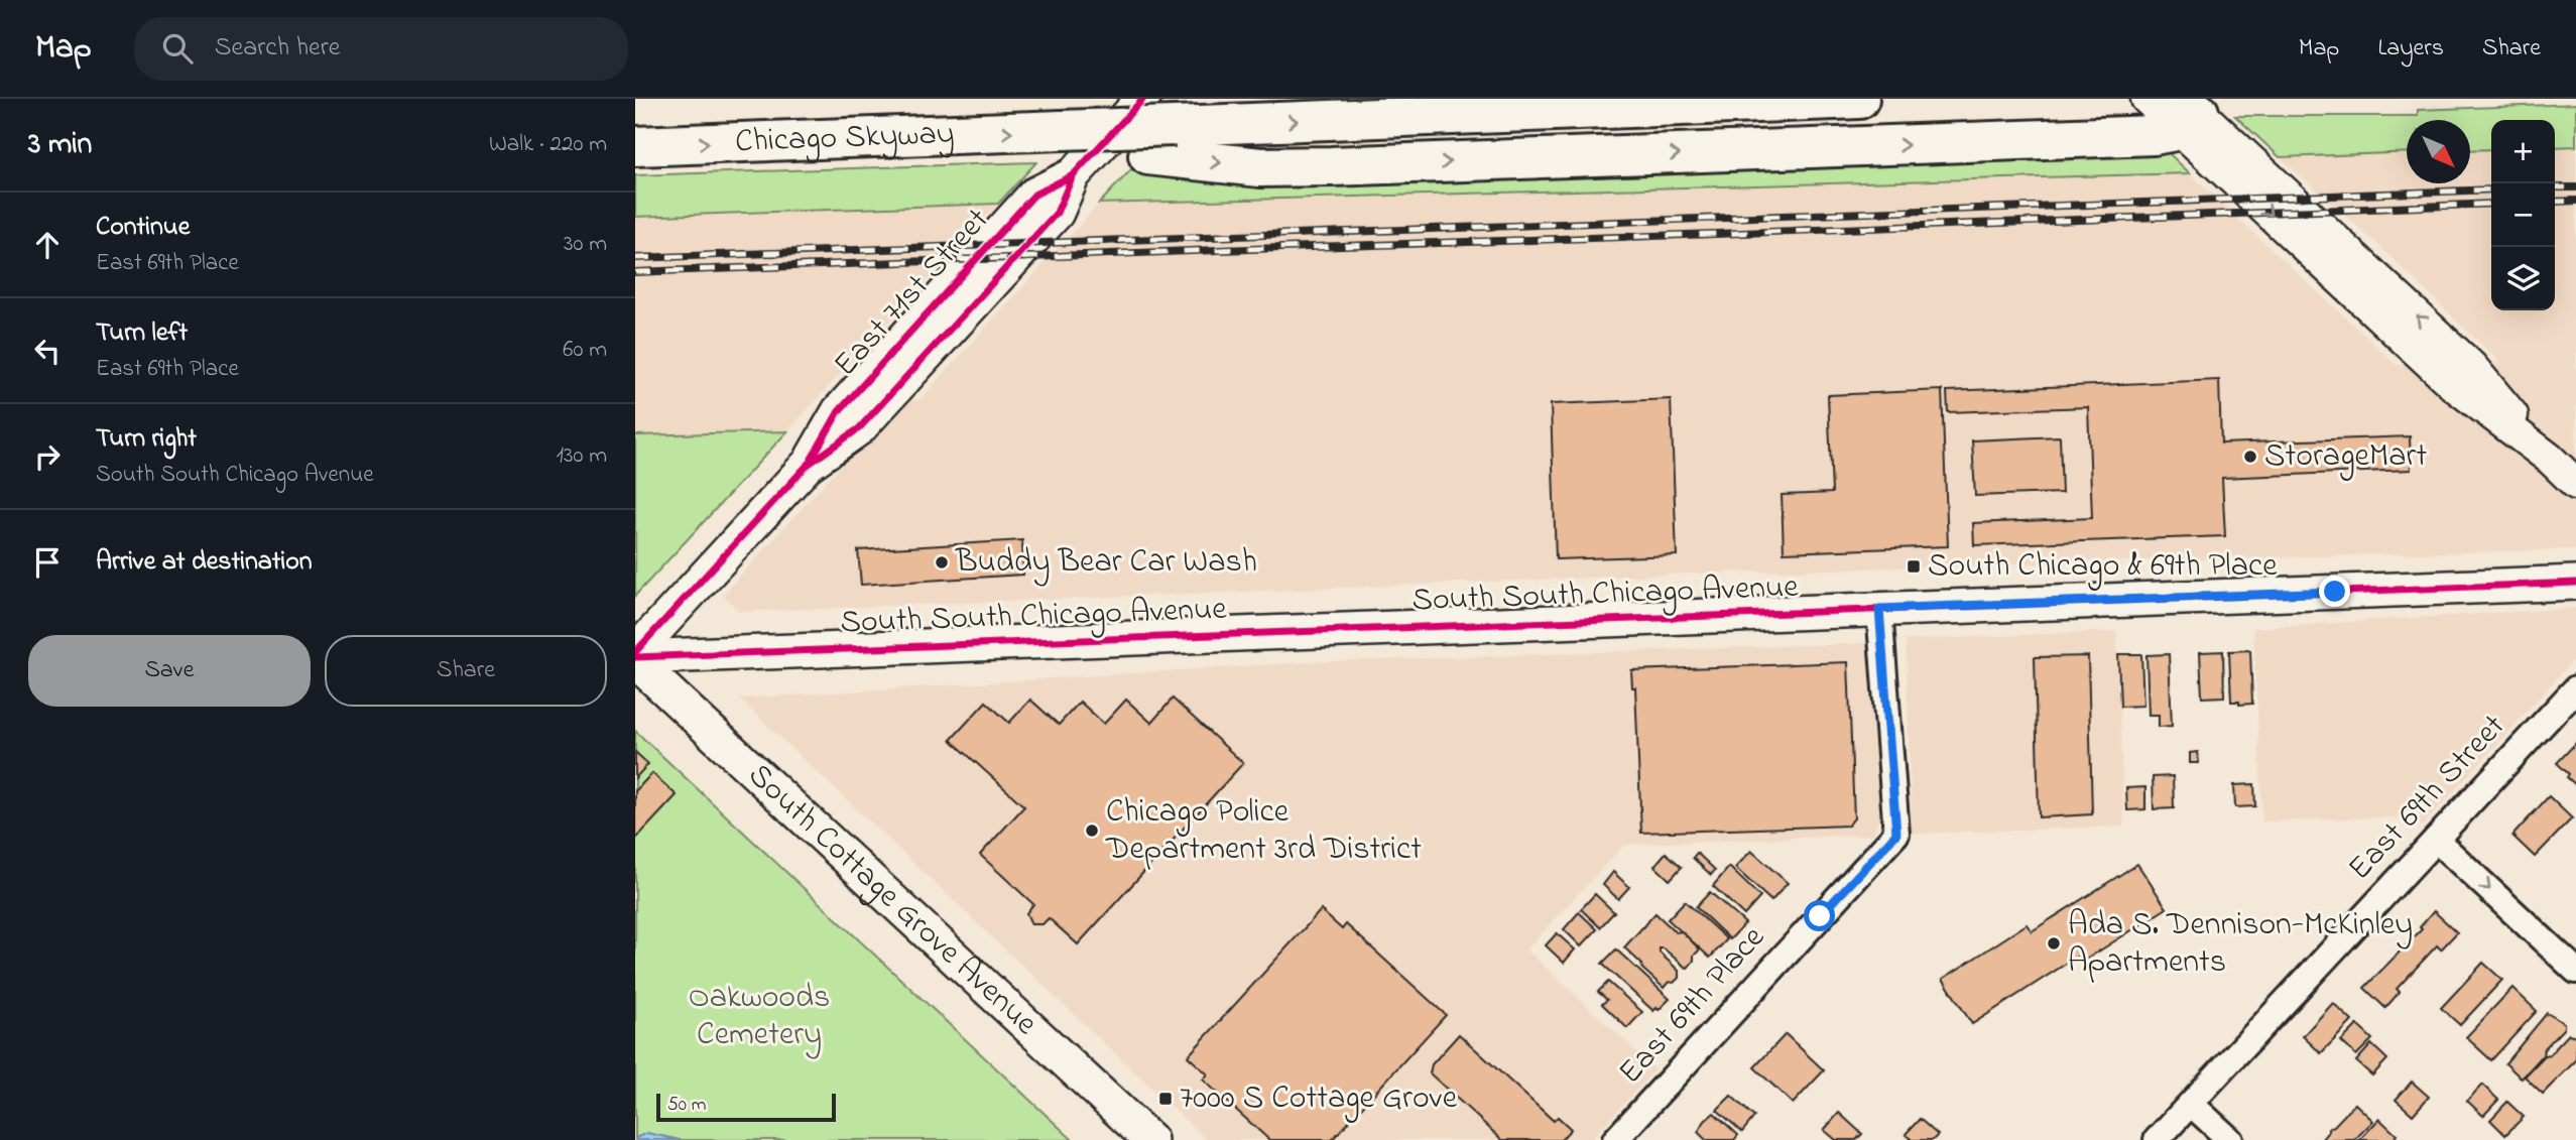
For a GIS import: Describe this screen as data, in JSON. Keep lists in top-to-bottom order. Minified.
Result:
{"streets":{"highway":["Chicago Skyway"],"main road":["East 71st Street","South South Chicago Avenue","South Cottage Grove Avenue"],"street":["East 69th Street","East 69th Place"]},"crossings":[["East 71st Street","South South Chicago Avenue"],["East 71st Street","South Cottage Grove Avenue"],["South South Chicago Avenue","South Cottage Grove Avenue"],["South South Chicago Avenue","East 69th Place"]],"parks":["Oakwoods Cemetery"],"places":{"other":["StorageMart","Buddy Bear Car Wash","Chicago Police Department 3rd District","Ada S. Dennison-McKinley Apartments"],"transit":["South Chicago & 69th Place","7000 S Cottage Grove"]},"scale_bar":"50 m","north":"bottom right","page":{"header":"Map","search":"Search here","nav":["Map","Layers","Share"],"heading":["3 min","Walk · 220 m"],"map_buttons":["+","−"],"list":[["Continue","East 69th Place","30 m"],["Turn left","East 69th Place","60 m"],["Turn right","South South Chicago Avenue","130 m"],"Arrive at destination"],"buttons":["Save","Share"],"scale":"50 m"}}
